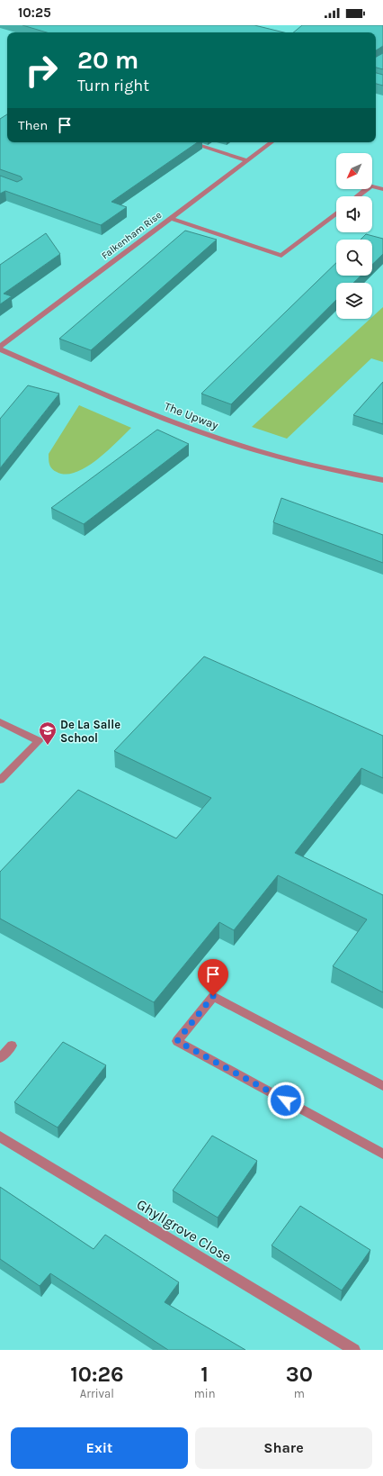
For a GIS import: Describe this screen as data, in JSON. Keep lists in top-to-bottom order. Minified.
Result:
{"streets":{"street":["Falkenham Rise","The Upway","Ghyllgrove Close"]},"places":{"school or university":["De La Salle School"]},"north":"bottom left","page":{"status":"10:25","turn":["20 m","Turn right"],"then":"Then","eta":["10:26","Arrival","1","min","30","m"],"buttons":["Exit","Share"]}}
